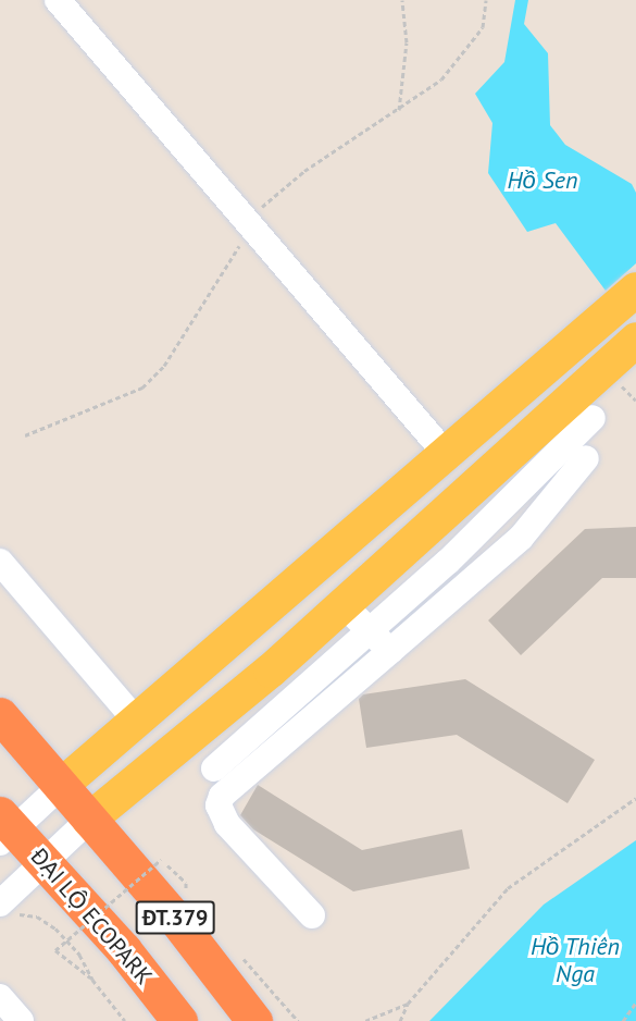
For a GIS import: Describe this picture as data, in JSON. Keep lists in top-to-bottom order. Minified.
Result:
{"streets":{"highway":["ĐẠI LỘ ECOPARK","ĐT.379"]},"water":["Hồ Sen","Hồ Thiên Nga"]}
